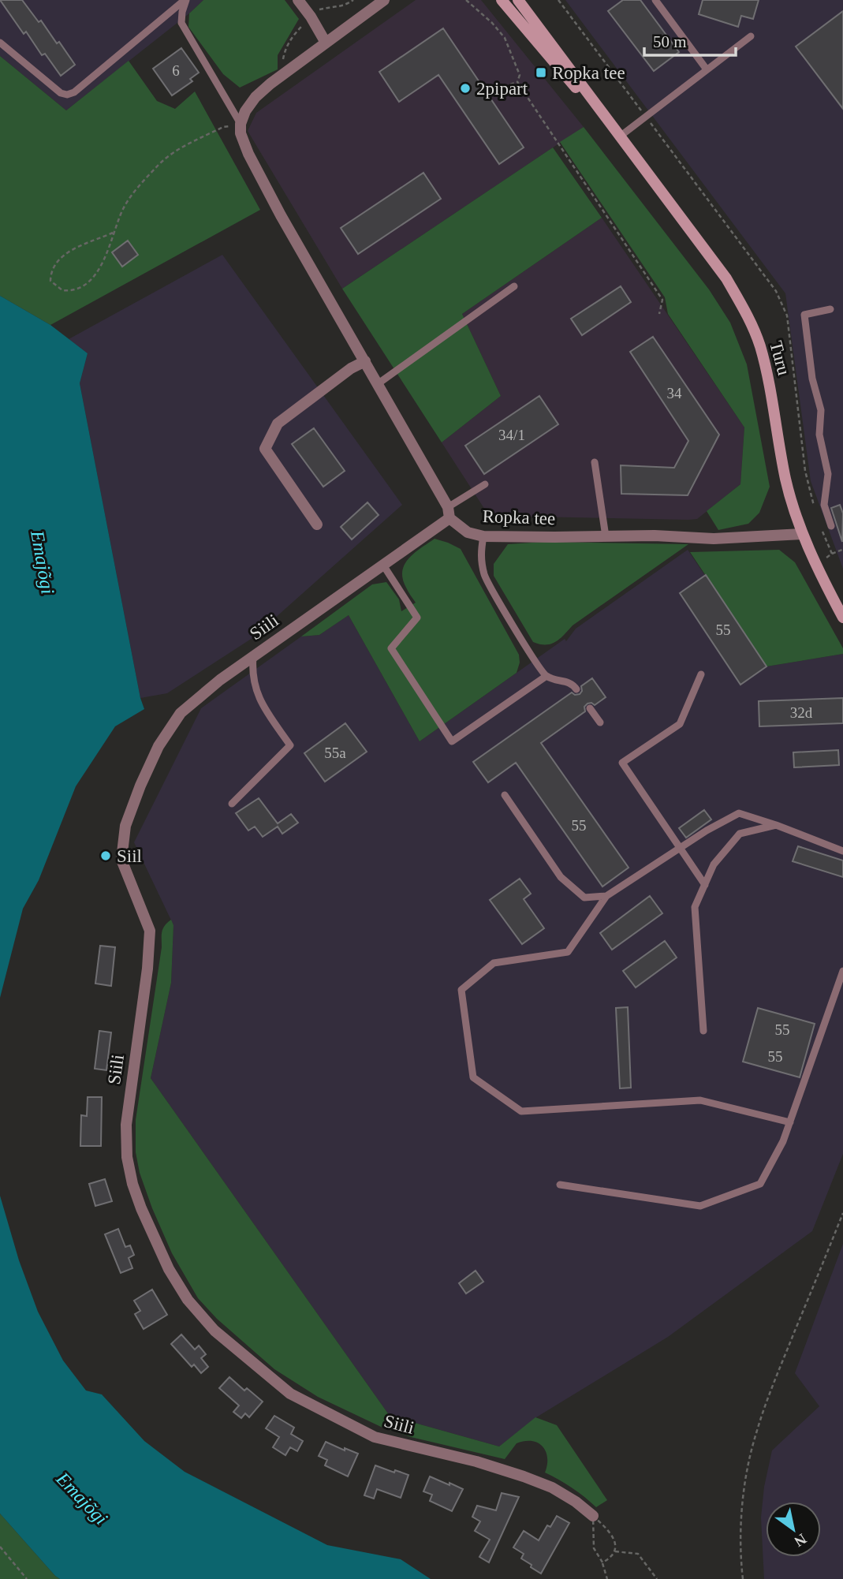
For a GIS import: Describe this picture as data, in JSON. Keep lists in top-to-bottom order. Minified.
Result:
{"streets":{"main road":["Turu"],"street":["Ropka tee","Siili"]},"crossings":[["Turu","Ropka tee"],["Ropka tee","Siili"]],"water":["Emajõgi"],"places":{"transit":["Ropka tee"],"other":["2pipart","Siil"]},"house_numbers":["6","34","34/1","55","32d","55a","55","55","55"],"scale_bar":"50 m","north":"bottom right"}
